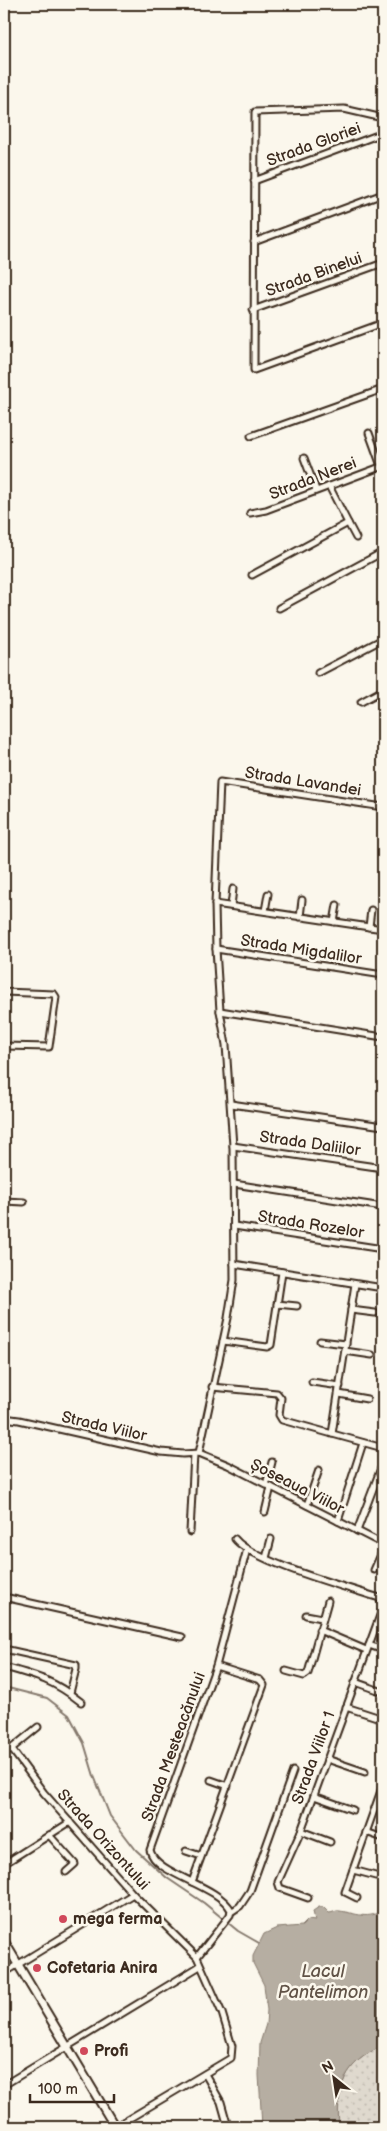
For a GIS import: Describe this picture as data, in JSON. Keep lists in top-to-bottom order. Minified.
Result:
{"streets":{"street":["Strada Gloriei","Strada Binelui","Strada Nerei","Strada Lavandei","Strada Migdalilor","Strada Daliilor","Strada Rozelor","Strada Viilor","Șoseaua Viilor","Strada Mesteacănului","Strada Viilor 1","Strada Orizontului"]},"crossings":[["Strada Viilor","Șoseaua Viilor"]],"water":["Lacul Pantelimon"],"places":["mega ferma","Cofetaria Anira","Profi"],"scale_bar":"100 m","north":"top left"}
